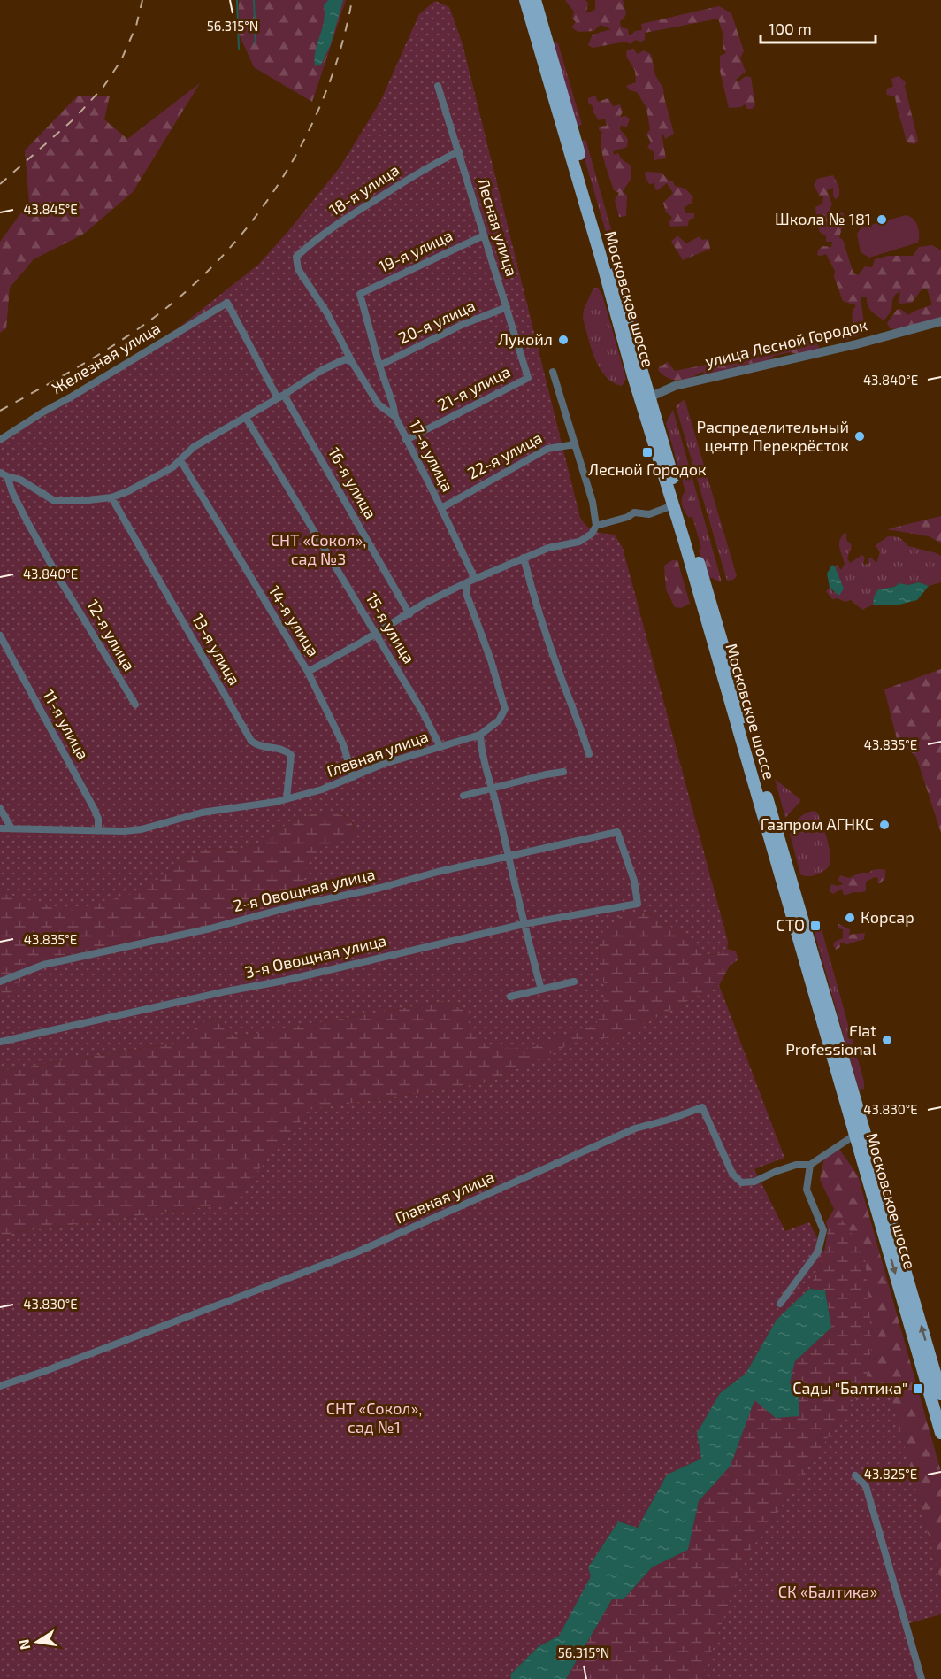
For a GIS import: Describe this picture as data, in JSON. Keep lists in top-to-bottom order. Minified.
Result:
{"streets":{"main road":["Московское шоссе"],"street":["18-я улица","Лесная улица","19-я улица","20-я улица","улица Лесной Городок","Железная улица","21-я улица","17-я улица","22-я улица","16-я улица","14-я улица","15-я улица","12-я улица","13-я улица","11-я улица","Главная улица","2-я Овощная улица","3-я Овощная улица"]},"crossings":[["18-я улица","Лесная улица"],["18-я улица","17-я улица"],["Лесная улица","19-я улица"],["Лесная улица","20-я улица"],["Лесная улица","21-я улица"],["19-я улица","20-я улица"],["Московское шоссе","улица Лесной Городок"],["Московское шоссе","Главная улица"],["Железная улица","16-я улица"],["21-я улица","17-я улица"],["17-я улица","22-я улица"],["17-я улица","Главная улица"],["14-я улица","Главная улица"],["15-я улица","Главная улица"],["13-я улица","Главная улица"],["11-я улица","Главная улица"],["2-я Овощная улица","3-я Овощная улица"]],"parks":["СНТ «Сокол», сад №3","СНТ «Сокол», сад №1","СК «Балтика»"],"places":{"other":["Школа № 181","Лукойл","Распределительный центр Перекрёсток","Газпром АГНКС","Корсар","Fiat Professional"],"transit":["Лесной Городок","СТО","Сады \"Балтика\""]},"scale_bar":"100 m","north":"left","coordinates":["56.315°N","43.845°E","43.840°E","43.835°E","43.830°E","43.825°E"]}
